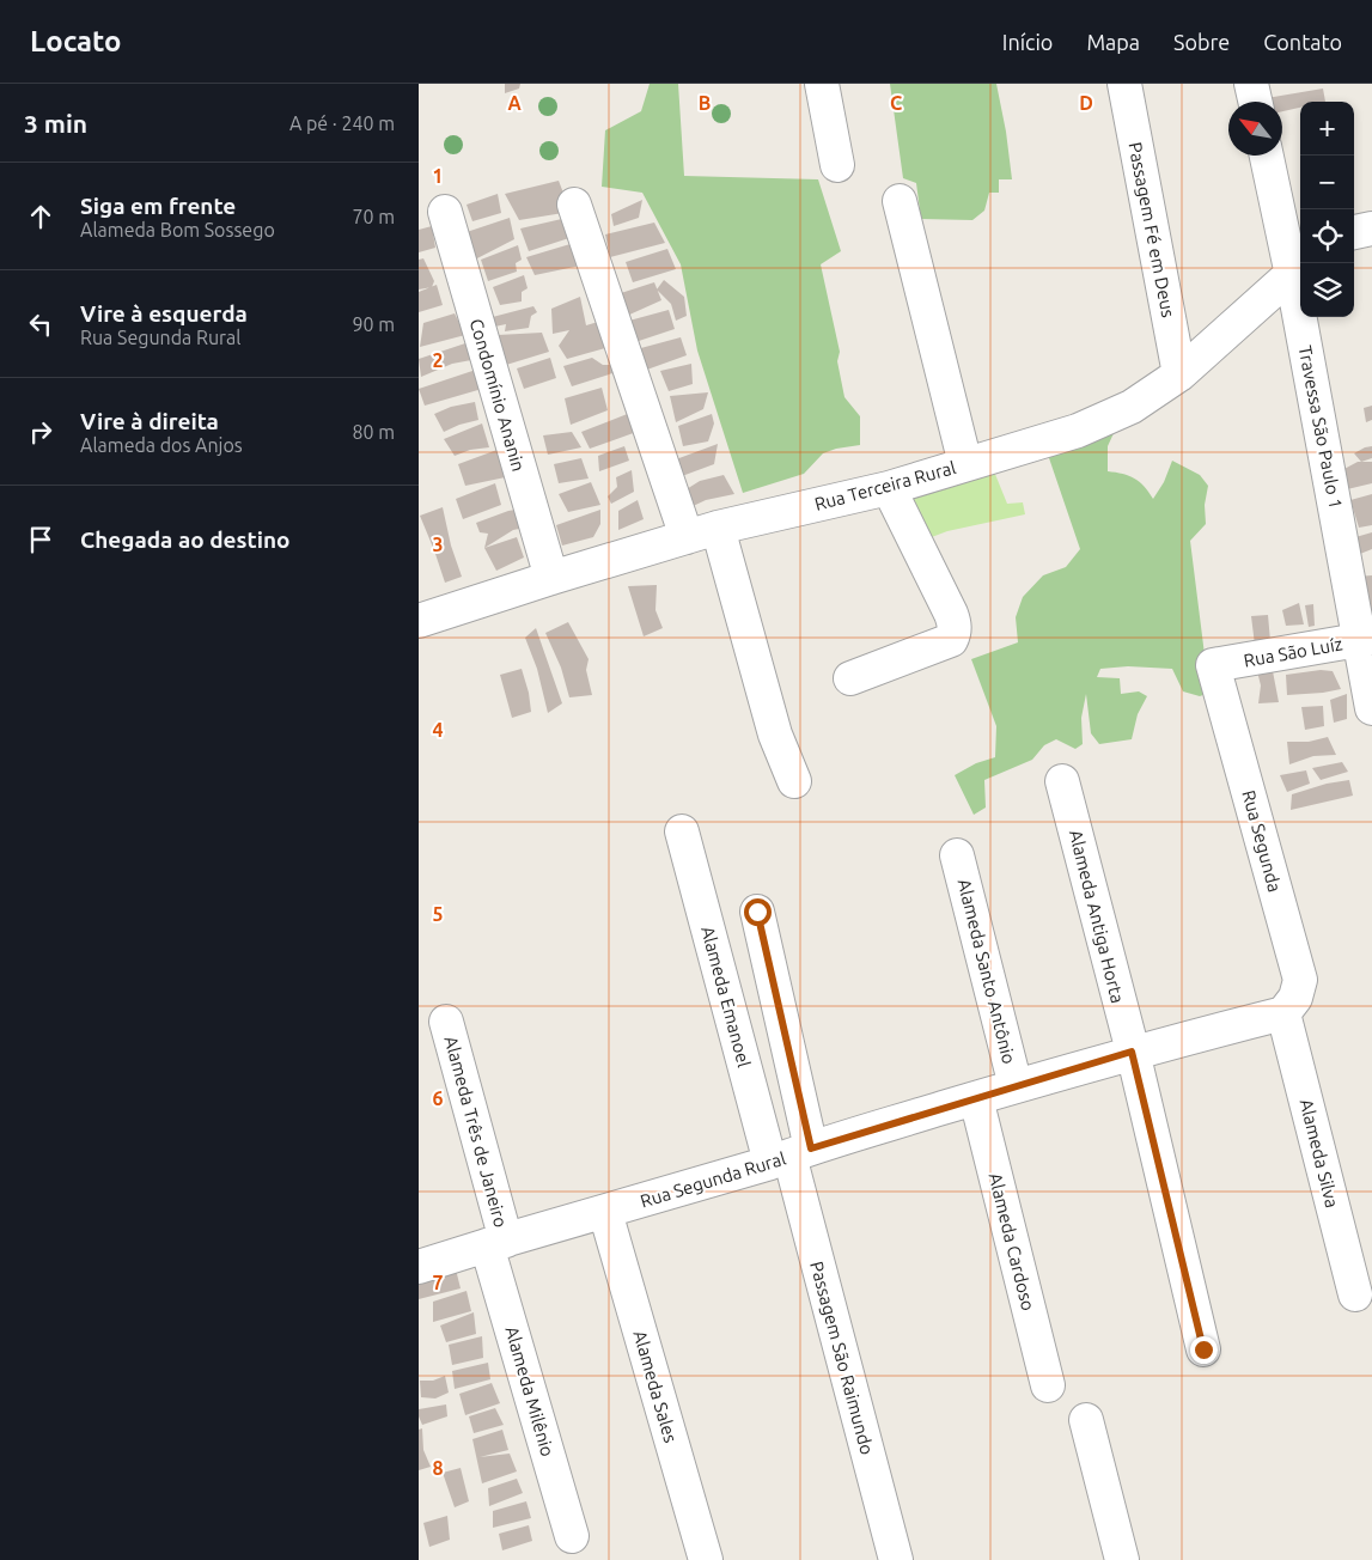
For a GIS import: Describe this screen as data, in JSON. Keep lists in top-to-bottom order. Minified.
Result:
{"streets":{"street":["Passagem Fé em Deus","Condomínio Ananin","Travessa São Paulo 1","Rua Terceira Rural","Rua São Luíz","Rua Segunda","Alameda Antiga Horta","Alameda Santo Antônio","Alameda Emanoel","Alameda Três de Janeiro","Alameda Silva","Rua Segunda Rural","Alameda Cardoso","Passagem São Raimundo","Alameda Sales","Alameda Milênio"]},"crossings":[["Passagem Fé em Deus","Rua Terceira Rural"],["Condomínio Ananin","Rua Terceira Rural"],["Travessa São Paulo 1","Rua Terceira Rural"],["Travessa São Paulo 1","Rua São Luíz"],["Rua São Luíz","Rua Segunda"],["Rua Segunda","Alameda Silva"],["Rua Segunda","Rua Segunda Rural"],["Alameda Antiga Horta","Rua Segunda Rural"],["Alameda Santo Antônio","Rua Segunda Rural"],["Alameda Emanoel","Rua Segunda Rural"],["Alameda Emanoel","Passagem São Raimundo"],["Alameda Três de Janeiro","Rua Segunda Rural"],["Alameda Três de Janeiro","Alameda Milênio"],["Alameda Silva","Rua Segunda Rural"],["Rua Segunda Rural","Alameda Cardoso"],["Rua Segunda Rural","Passagem São Raimundo"],["Rua Segunda Rural","Alameda Sales"],["Rua Segunda Rural","Alameda Milênio"]],"north":"top left","page":{"header":"Locato","nav":["Início","Mapa","Sobre","Contato"],"heading":["3 min","A pé · 240 m"],"map_buttons":["+","−"],"list":[["Siga em frente","Alameda Bom Sossego","70 m"],["Vire à esquerda","Rua Segunda Rural","90 m"],["Vire à direita","Alameda dos Anjos","80 m"],"Chegada ao destino"]},"grid":{"columns":["A","B","C","D"],"rows":["1","2","3","4","5","6","7","8"]}}
